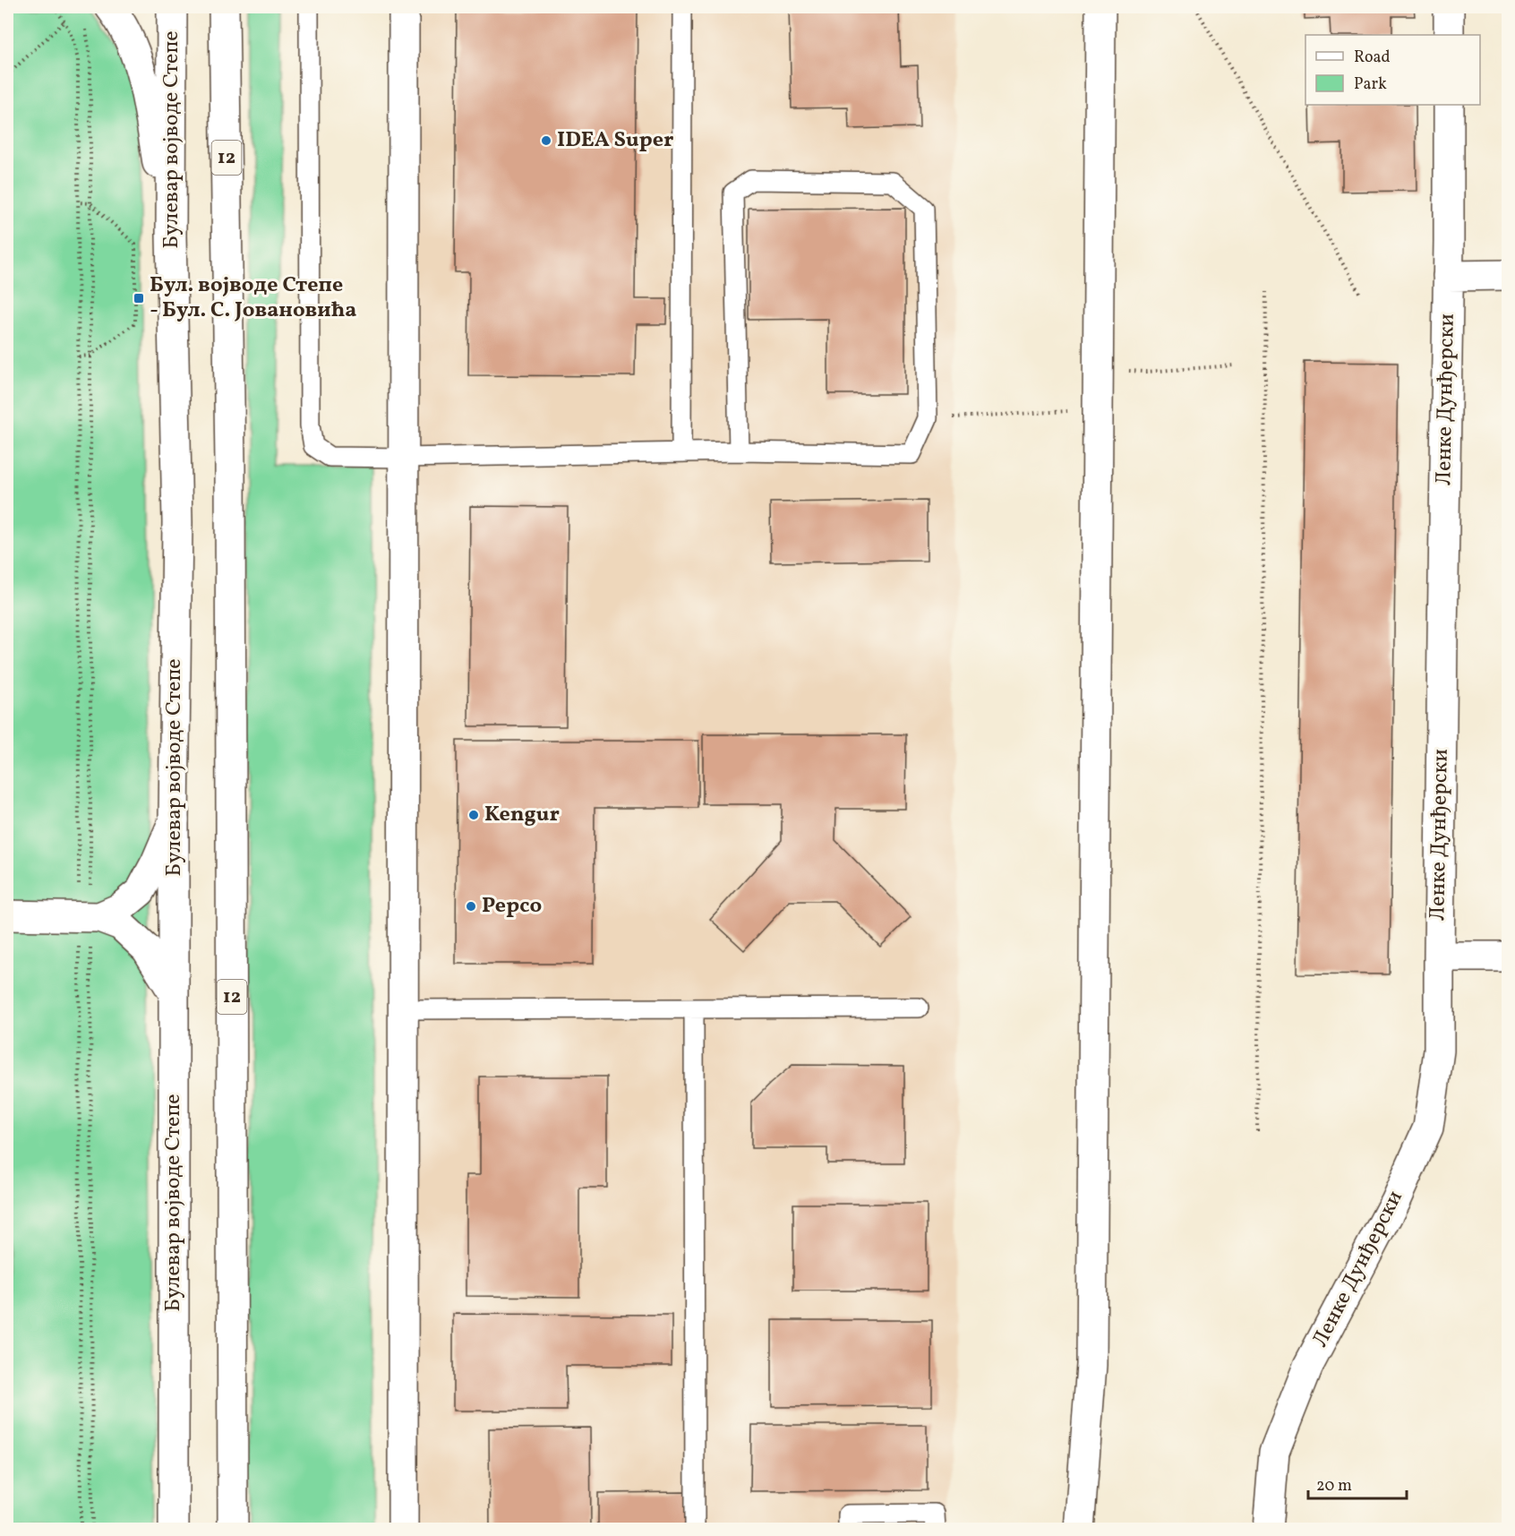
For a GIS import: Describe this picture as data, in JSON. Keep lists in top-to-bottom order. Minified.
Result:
{"streets":{"street":["Булевар војводе Степе","12","Ленке Дунђерски"]},"places":{"other":["IDEA Super","Kengur","Pepco"],"transit":["Бул. војводе Степе - Бул. С. Јовановића"]},"legend":["Road","Park"],"scale_bar":"20 m"}
